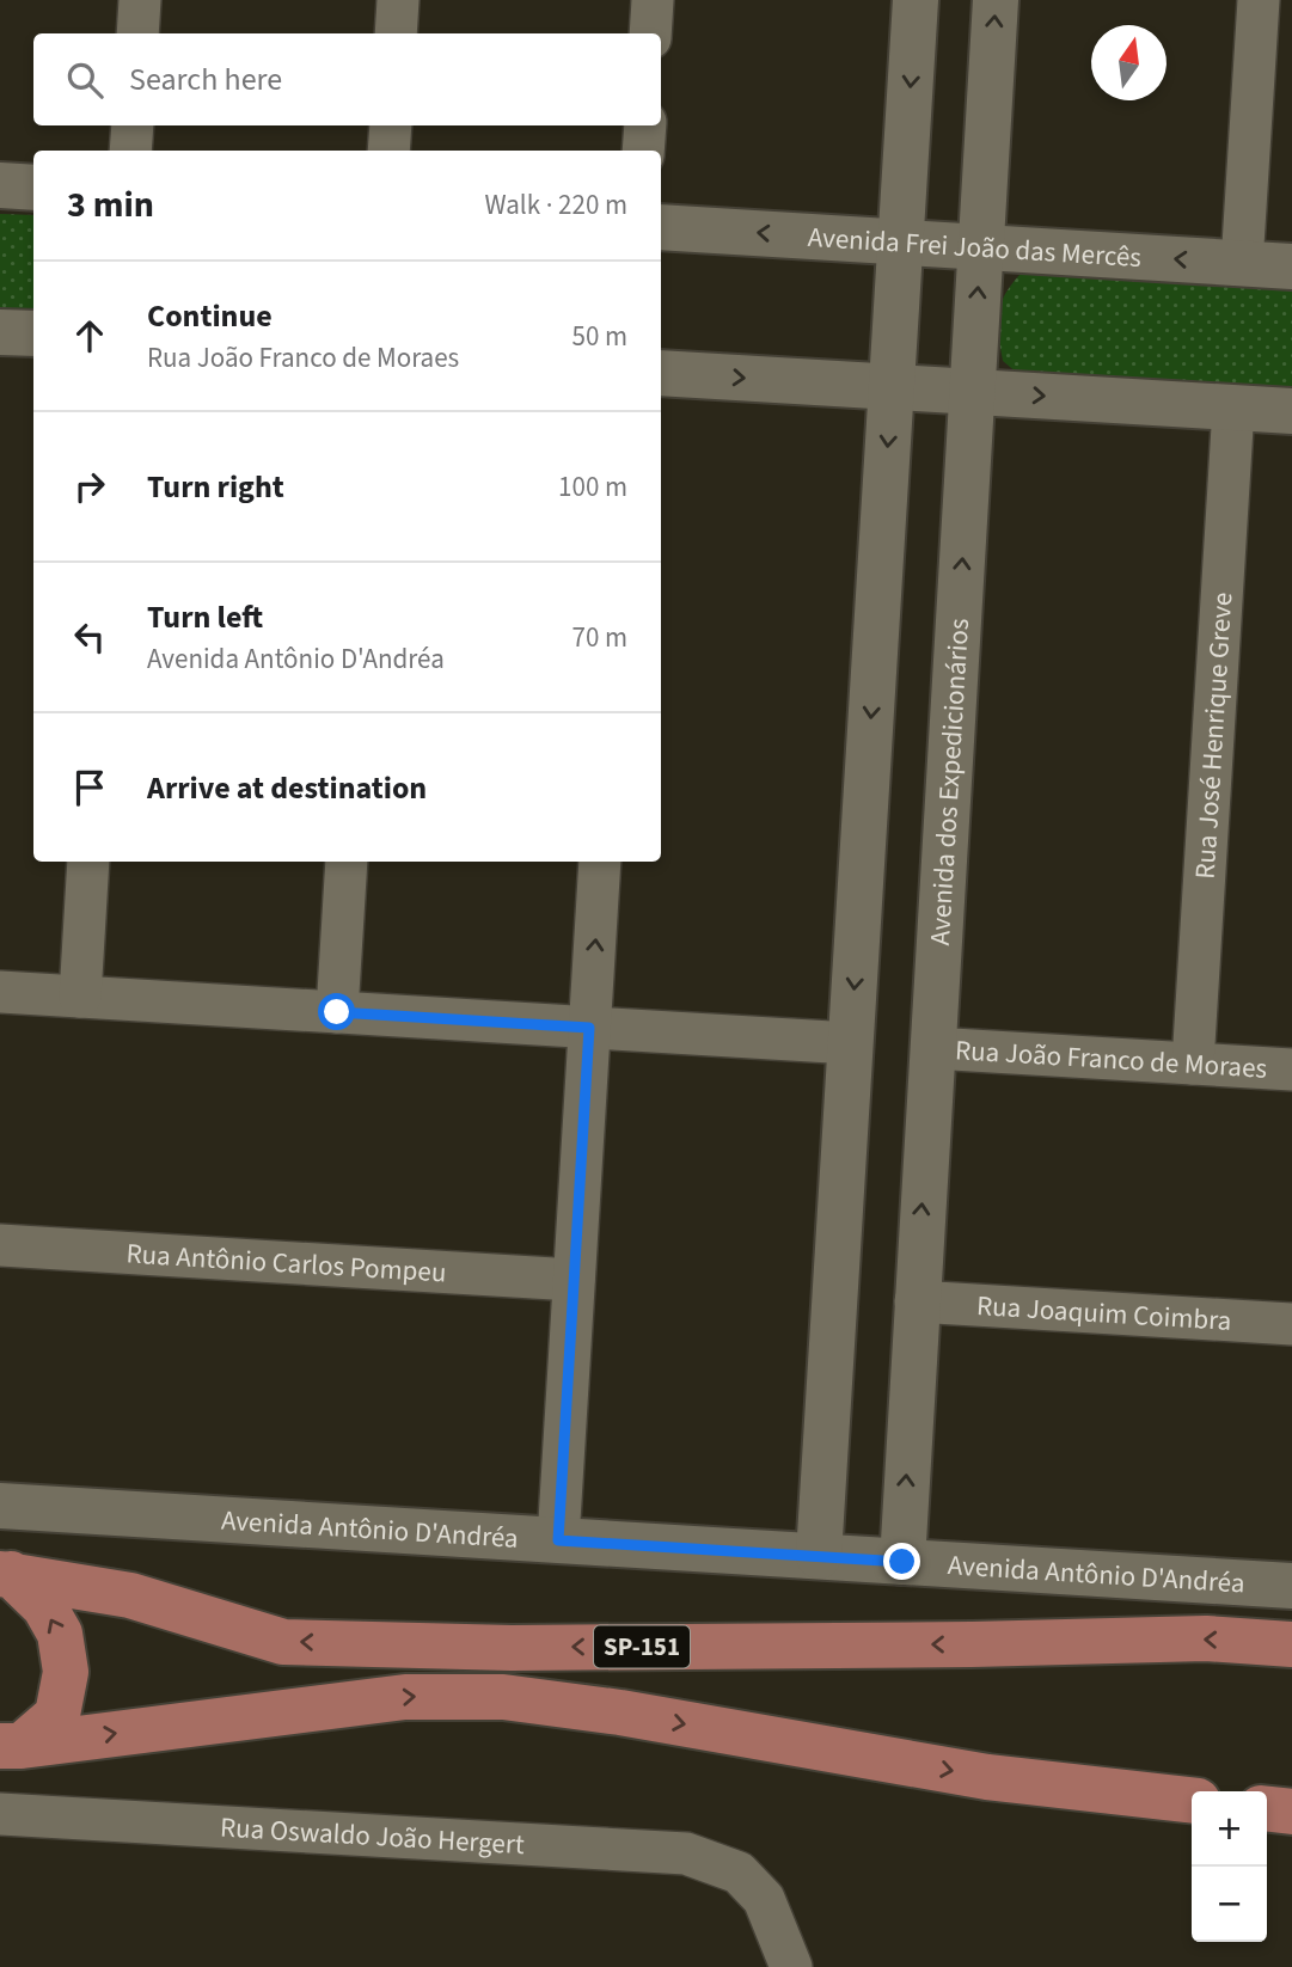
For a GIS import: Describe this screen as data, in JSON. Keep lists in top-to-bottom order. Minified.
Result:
{"streets":{"main road":["SP-151"],"street":["Avenida Frei João das Mercês","Rua José Henrique Greve","Avenida dos Expedicionários","Rua João Franco de Moraes","Rua Antônio Carlos Pompeu","Rua Joaquim Coimbra","Avenida Antônio D'Andréa","Rua Oswaldo João Hergert"]},"crossings":[["Avenida Frei João das Mercês","Avenida dos Expedicionários"],["Rua José Henrique Greve","Rua João Franco de Moraes"],["Avenida dos Expedicionários","Rua João Franco de Moraes"],["Avenida dos Expedicionários","Rua Joaquim Coimbra"],["Avenida dos Expedicionários","Avenida Antônio D'Andréa"]],"north":"top","page":{"search":"Search here","heading":["3 min","Walk · 220 m"],"list":[["Continue","Rua João Franco de Moraes","50 m"],["Turn right","100 m"],["Turn left","Avenida Antônio D'Andréa","70 m"],"Arrive at destination"],"map_buttons":["+","−"]}}
